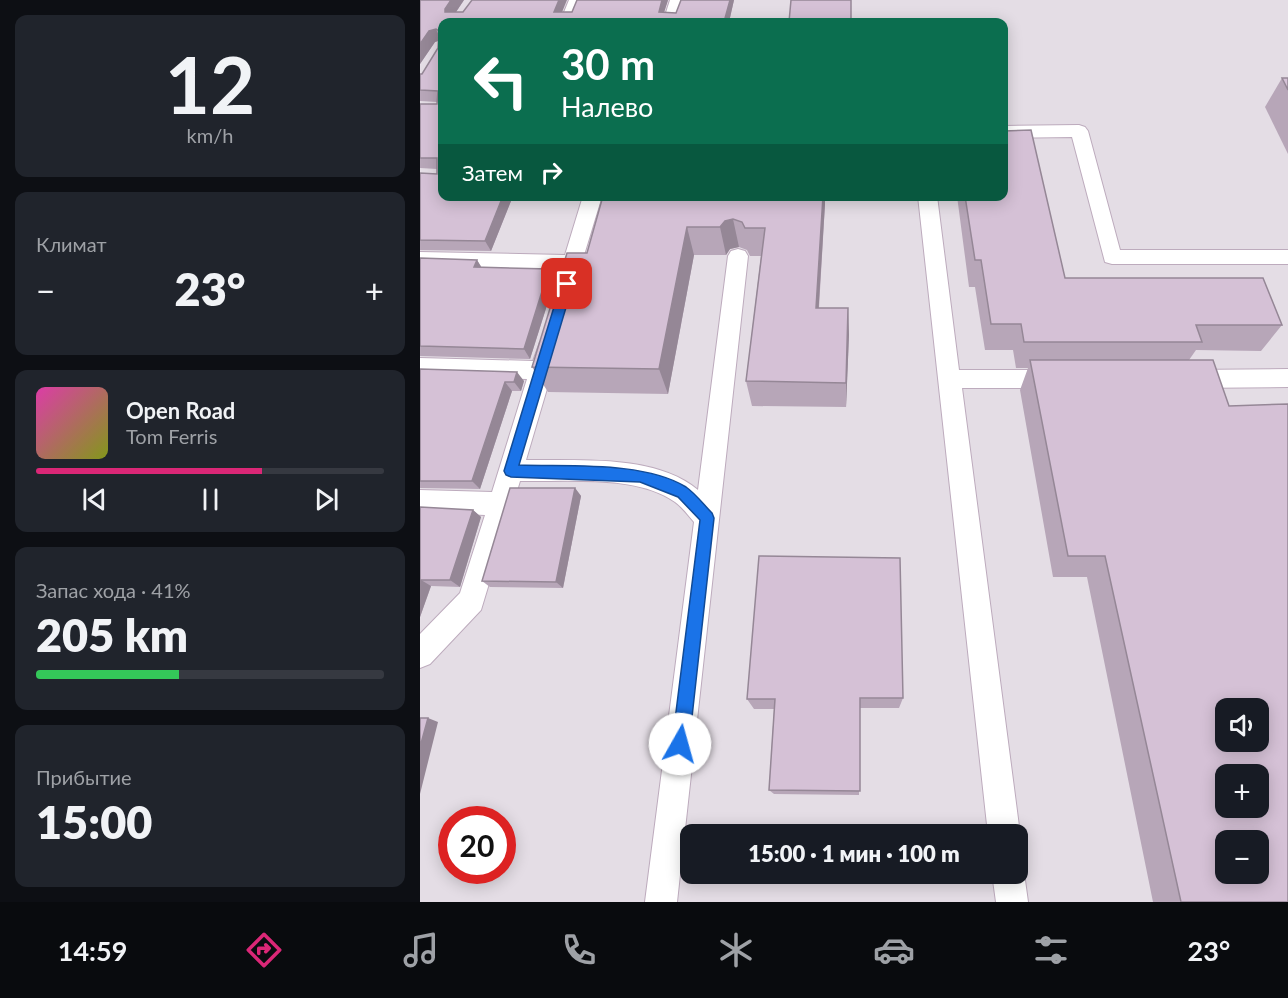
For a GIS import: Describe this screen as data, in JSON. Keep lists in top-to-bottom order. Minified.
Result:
{"page":{"tile":[["12","km/h"],"Климат",["Запас хода · 41%","205 km"],["Прибытие","15:00"]],"turn":["30 m","Налево"],"then":"Затем","heat":["−","23°","+"],"song":["Open Road","Tom Ferris"],"map_buttons":["+","−"],"limit":"20","trip":"15:00 · 1 мин · 100 m","tabs":["14:59","23°"]}}
